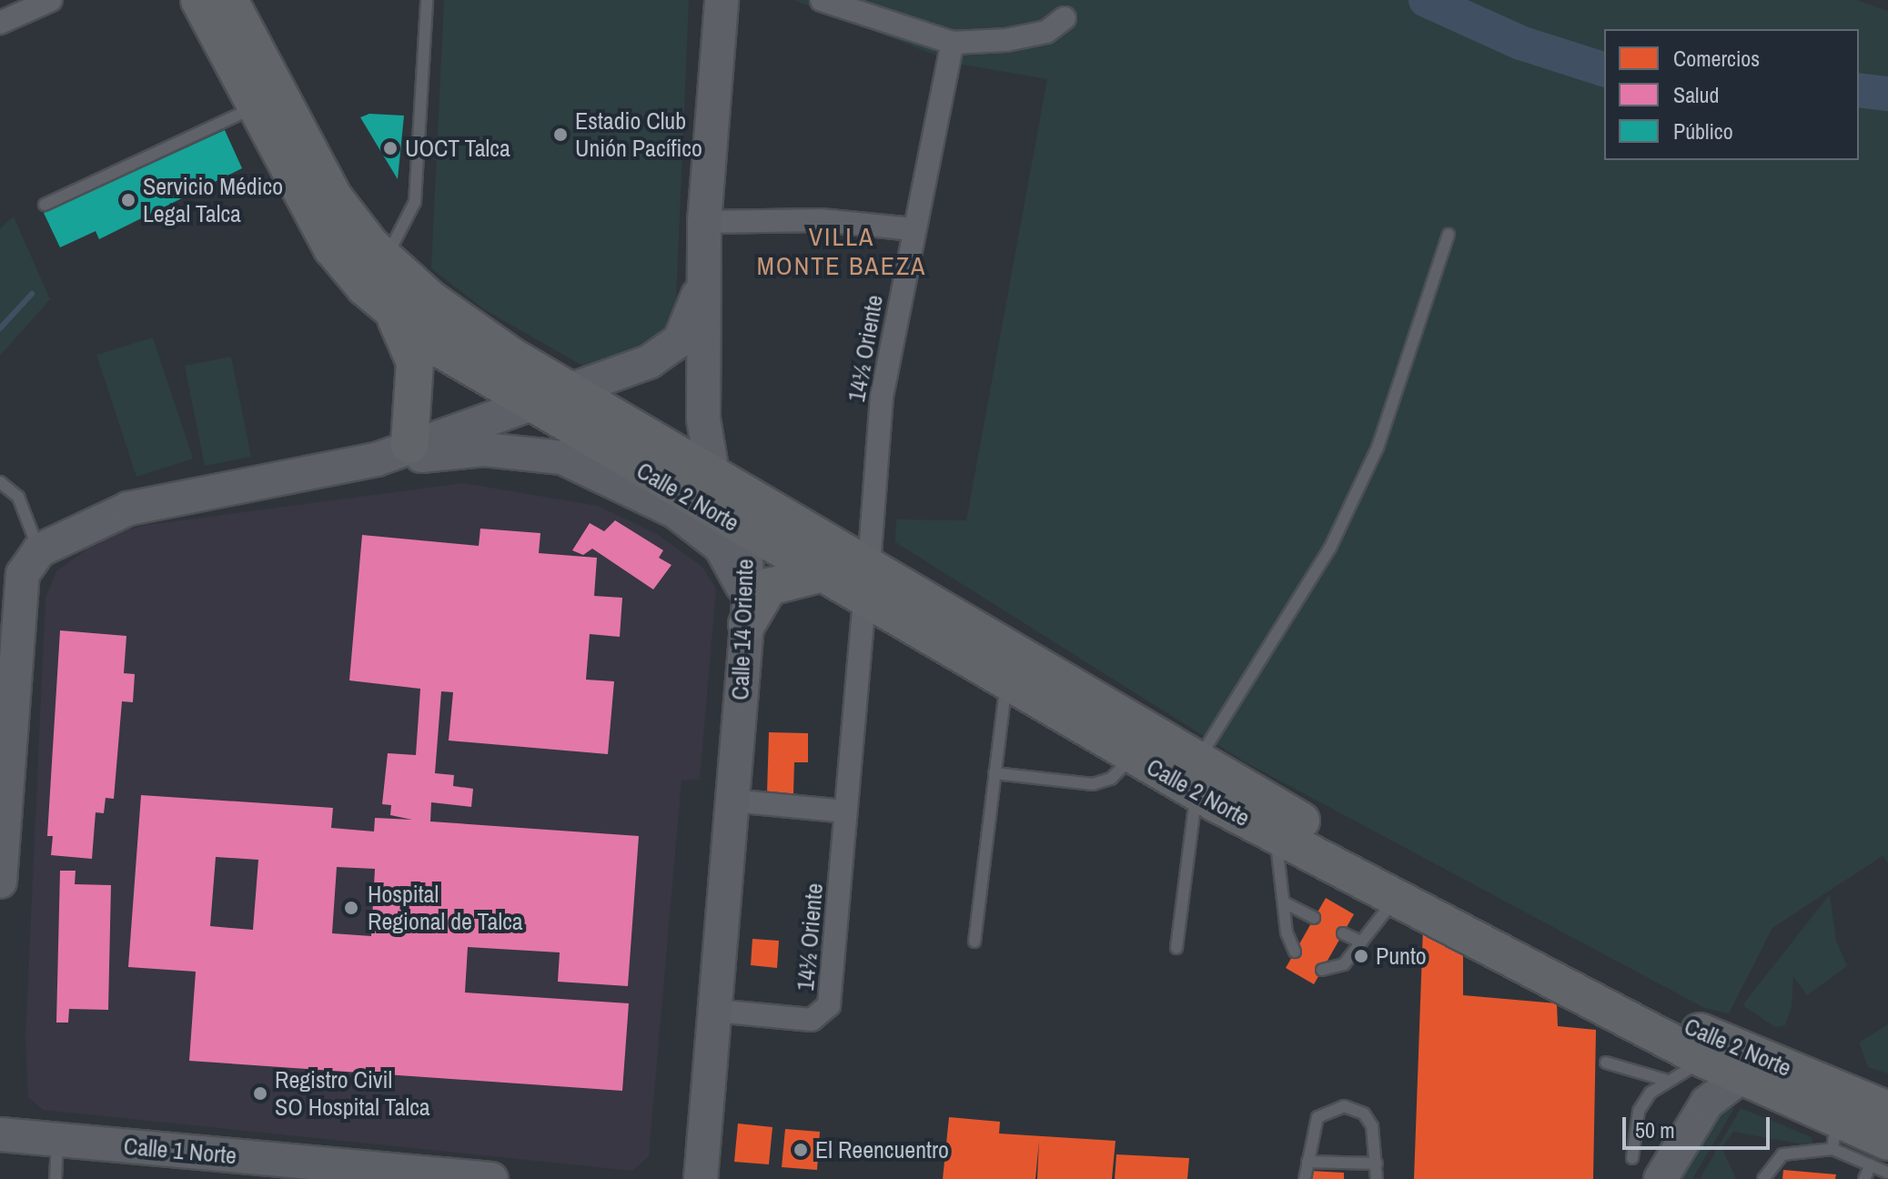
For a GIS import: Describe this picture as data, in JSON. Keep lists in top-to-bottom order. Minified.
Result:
{"streets":{"main road":["Calle 2 Norte"],"street":["14½ Oriente","Calle 14 Oriente","Calle 1 Norte"]},"crossings":[["14½ Oriente","Calle 2 Norte"],["14½ Oriente","Calle 14 Oriente"],["Calle 2 Norte","Calle 14 Oriente"]],"districts":["VILLA MONTE BAEZA"],"places":["Estadio Club Unión Pacífico","UOCT Talca","Servicio Médico Legal Talca","Hospital Regional de Talca","Punto","Registro Civil SO Hospital Talca","El Reencuentro"],"legend":["Comercios","Salud","Público"],"scale_bar":"50 m"}
